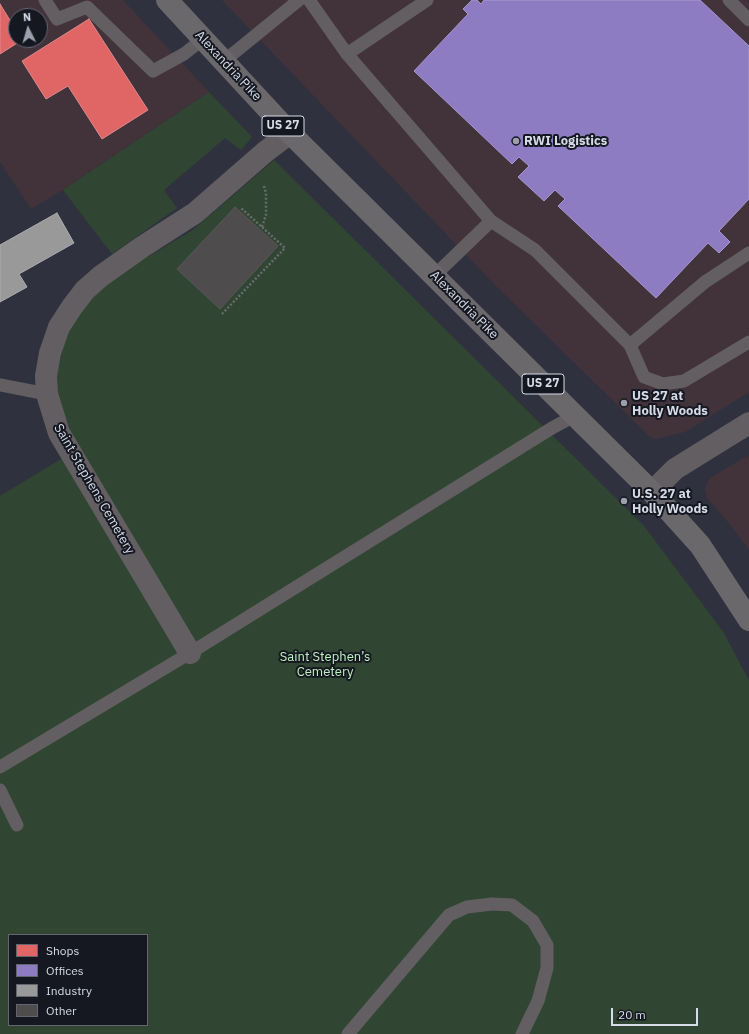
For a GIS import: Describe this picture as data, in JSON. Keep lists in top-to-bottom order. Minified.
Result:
{"streets":{"main road":["Alexandria Pike","US 27"],"street":["Saint Stephens Cemetery"]},"crossings":[["Alexandria Pike","Saint Stephens Cemetery"]],"parks":["Saint Stephen’s Cemetery"],"places":["RWI Logistics","US 27 at Holly Woods","U.S. 27 at Holly Woods"],"legend":["Shops","Offices","Industry","Other"],"scale_bar":"20 m","north":"top"}
